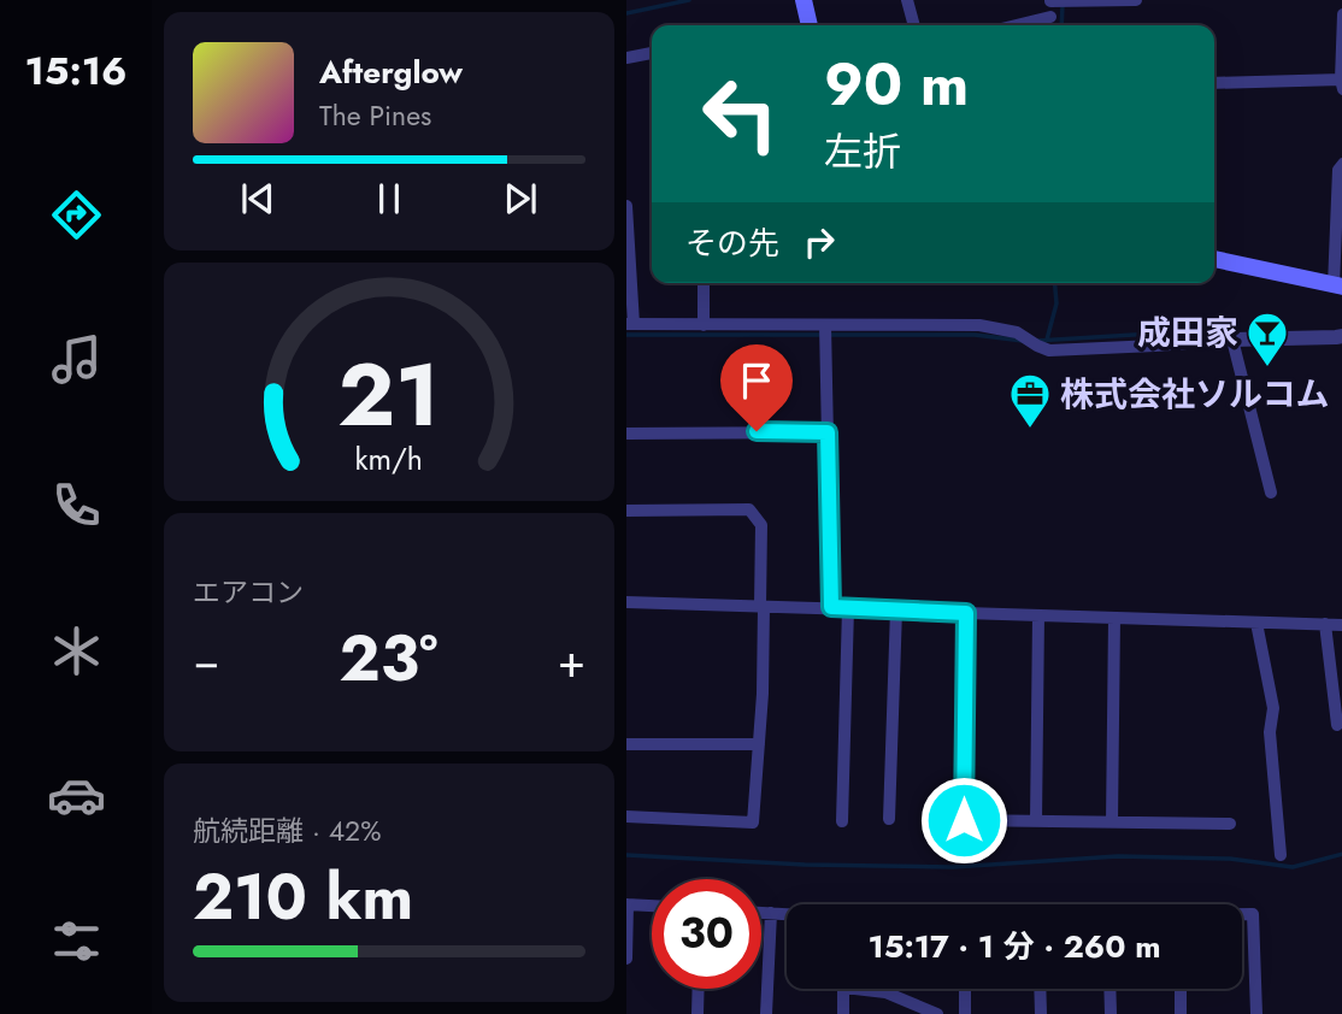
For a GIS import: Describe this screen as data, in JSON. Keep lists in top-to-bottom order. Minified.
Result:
{"places":{"bar":["成田家"],"office":["株式会社ソルコム"]},"page":{"tabs":"15:16","turn":["90 m","左折"],"song":["Afterglow","The Pines"],"then":"その先","tile":["エアコン",["航続距離 · 42%","210 km"]],"heat":["−","23°","+"],"limit":"30","trip":"15:17 · 1 分 · 260 m","gauge":["21","km/h"]}}
